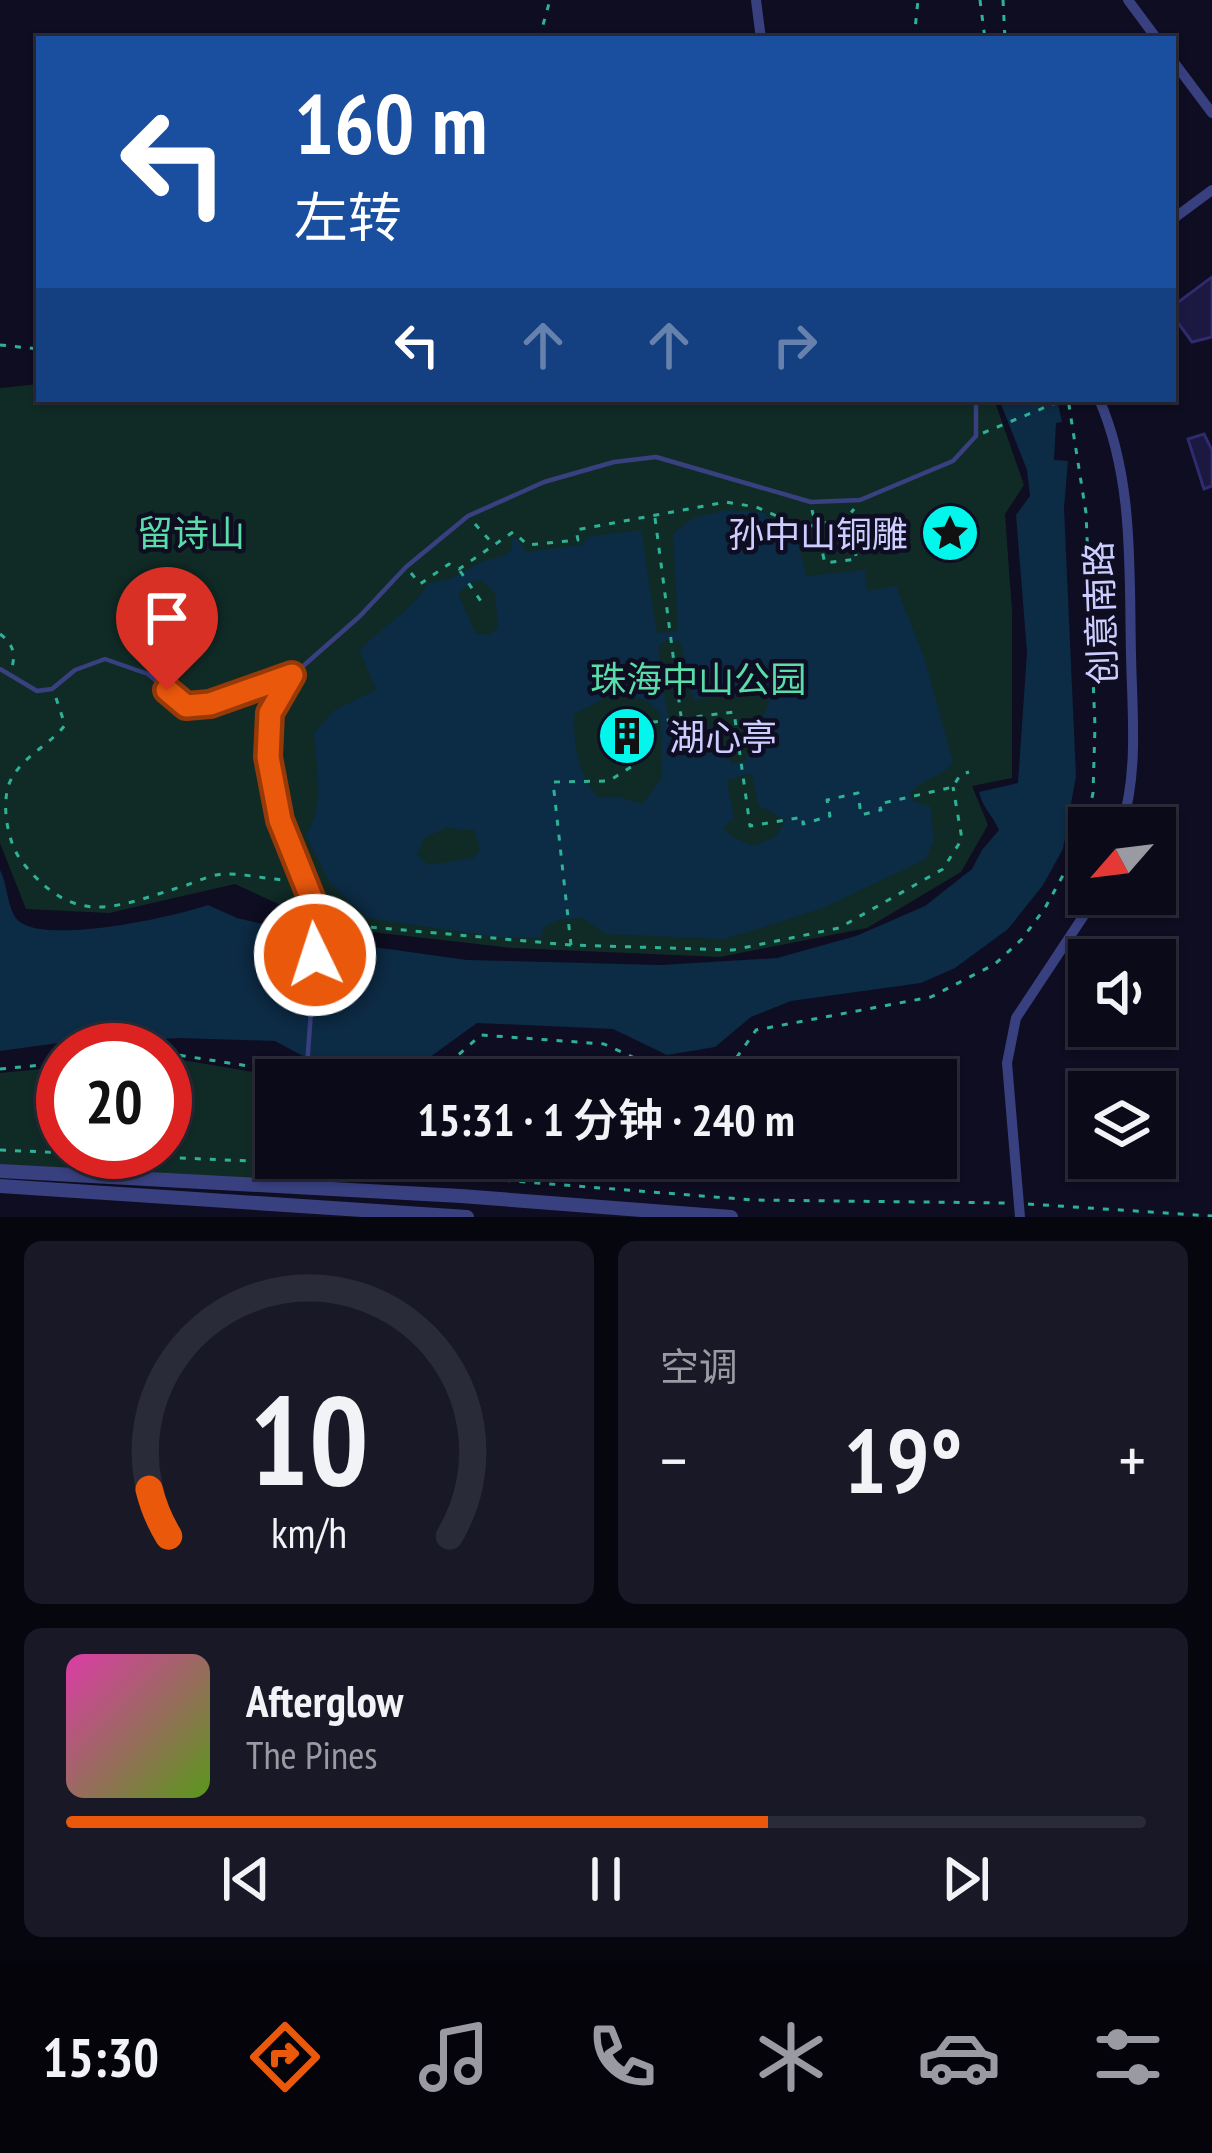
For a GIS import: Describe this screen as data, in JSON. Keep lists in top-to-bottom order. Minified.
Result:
{"streets":{"street":["创意南路"]},"parks":["留诗山","珠海中山公园"],"places":{"place":["孙中山铜雕"],"building":["湖心亭"]},"north":"bottom left","page":{"turn":["160 m","左转"],"limit":"20","trip":"15:31 · 1 分钟 · 240 m","tile":"空调","heat":["−","19°","+"],"song":["Afterglow","The Pines"],"tabs":"15:30","gauge":["10","km/h"]}}
